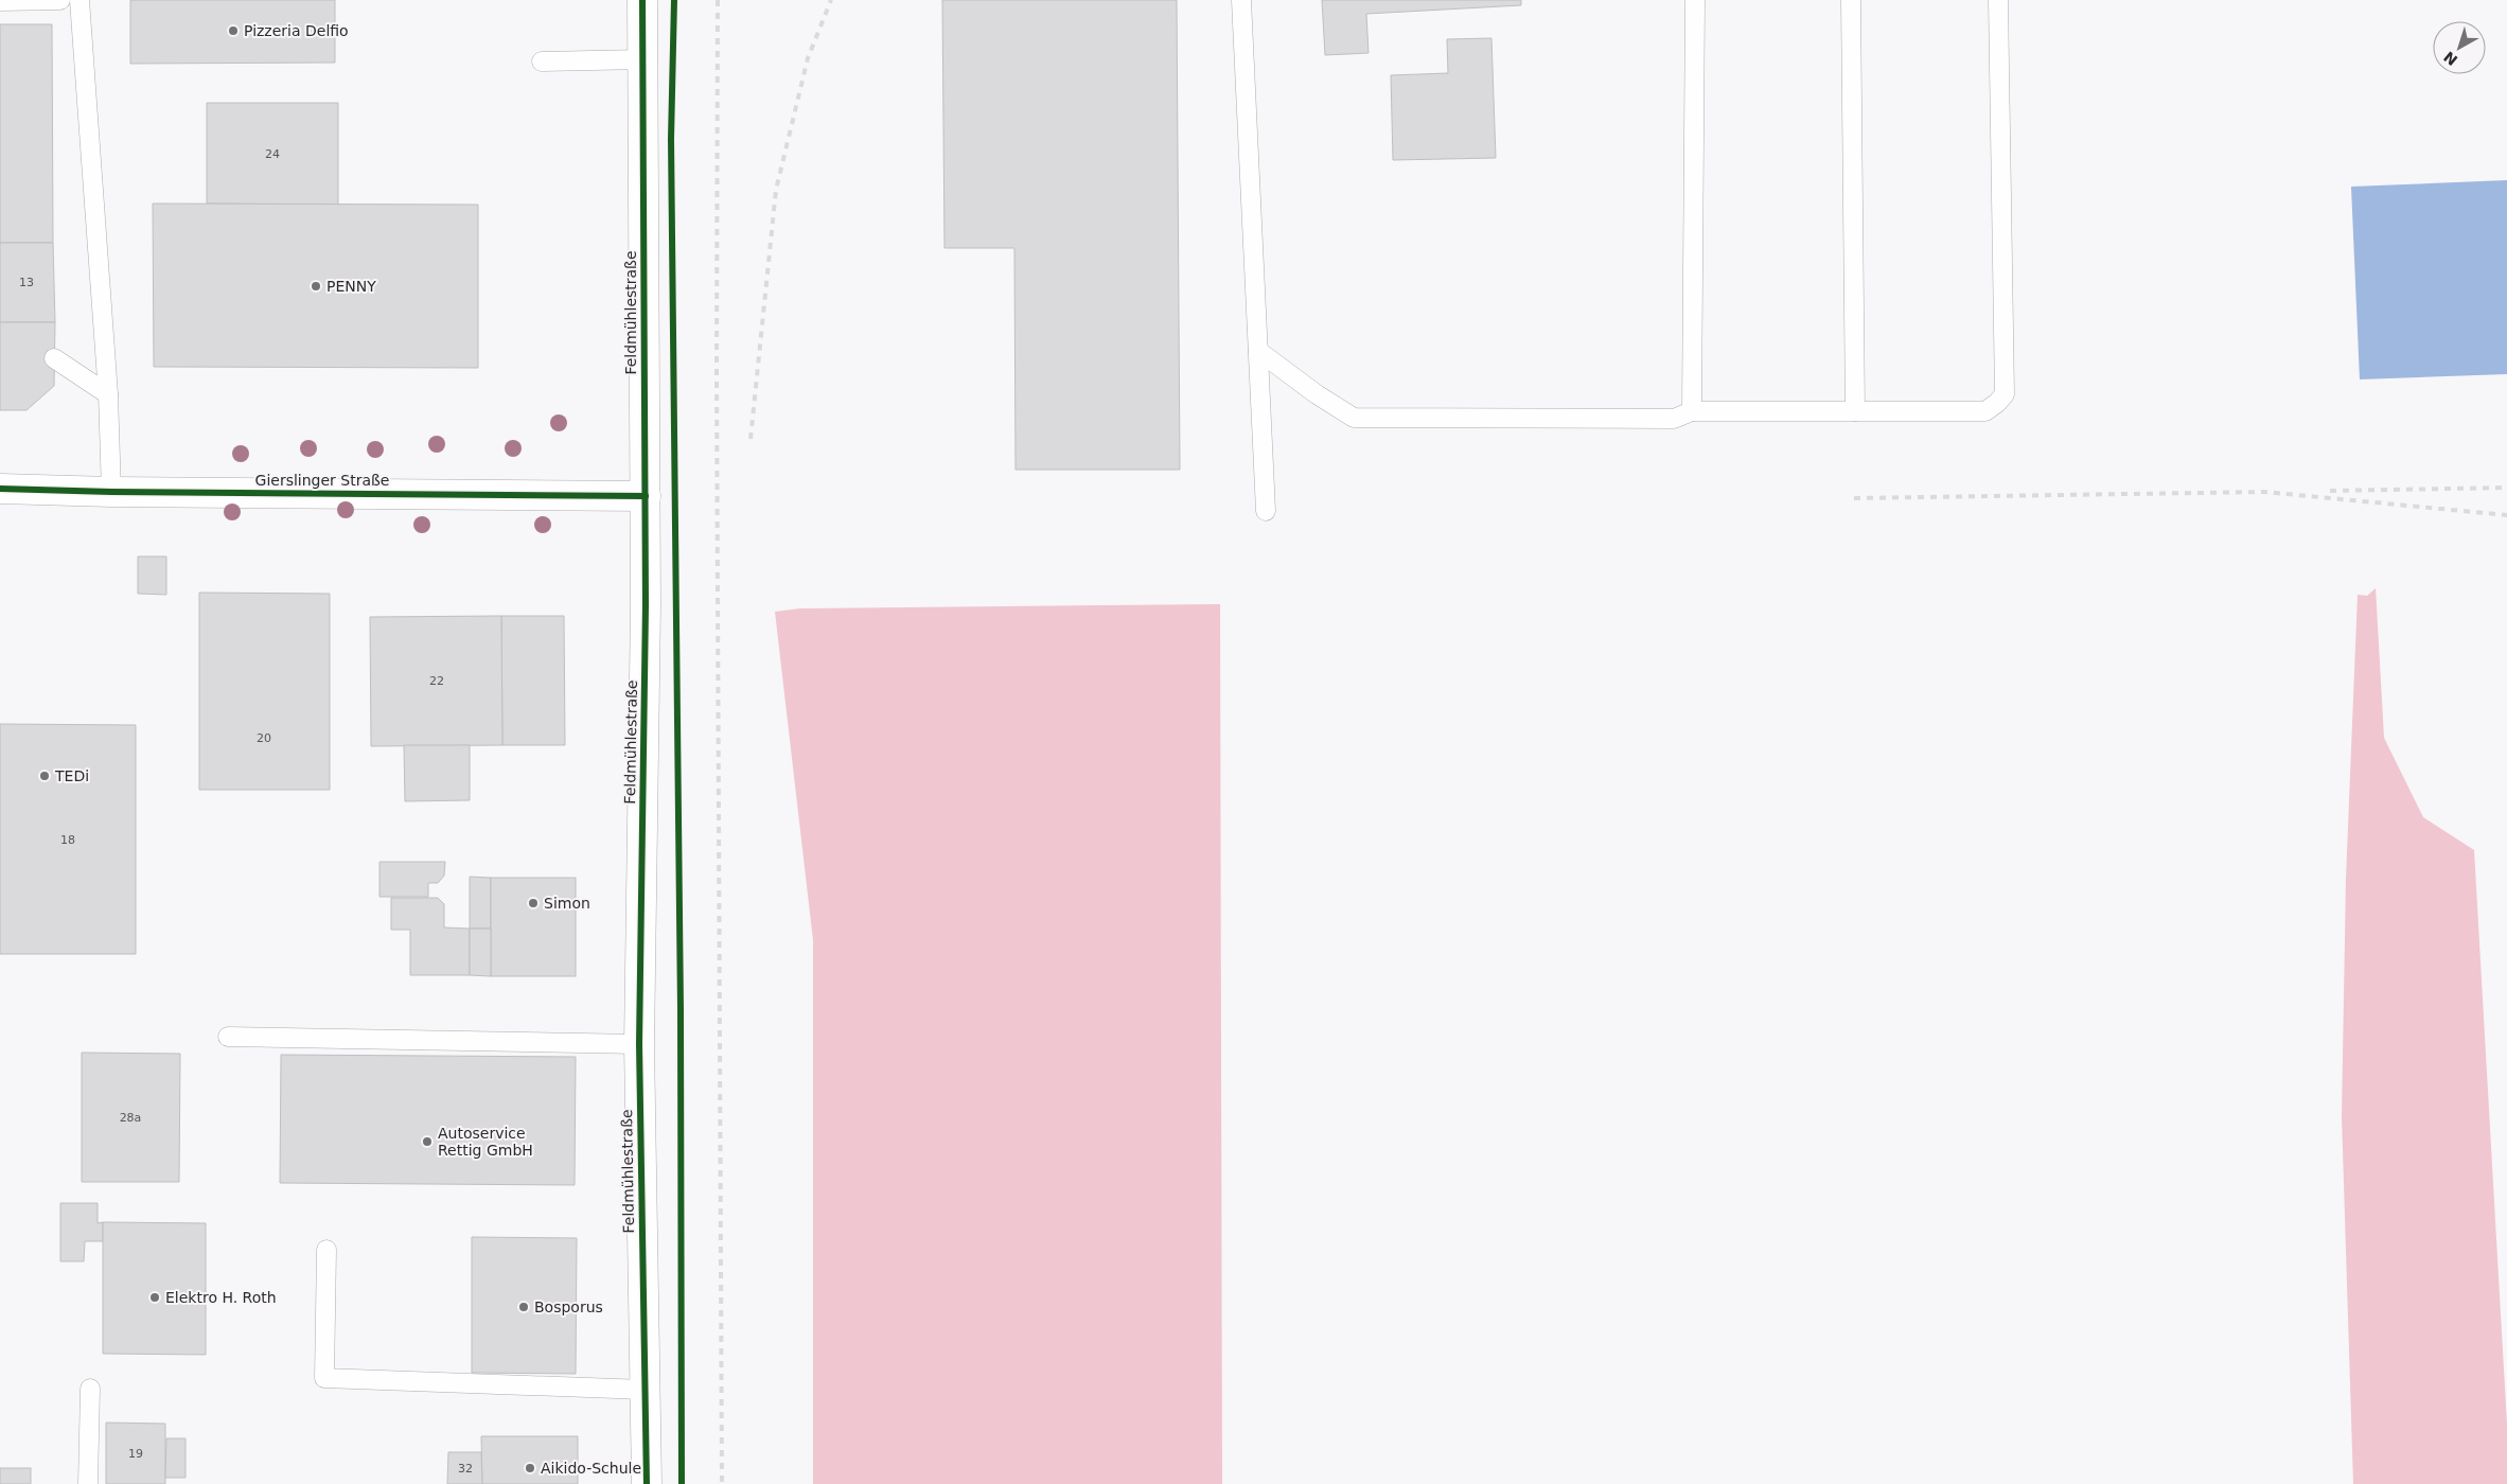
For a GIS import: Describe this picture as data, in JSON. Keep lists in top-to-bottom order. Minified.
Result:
{"streets":{"street":["Feldmühlestraße","Gierslinger Straße"]},"crossings":[["Feldmühlestraße","Gierslinger Straße"]],"places":["Pizzeria Delfio","PENNY","TEDi","Simon","Autoservice Rettig GmbH","Elektro H. Roth","Bosporus","Aikido-Schule"],"house_numbers":["24","13","22","20","18","28a","19","32"],"north":"bottom left"}
